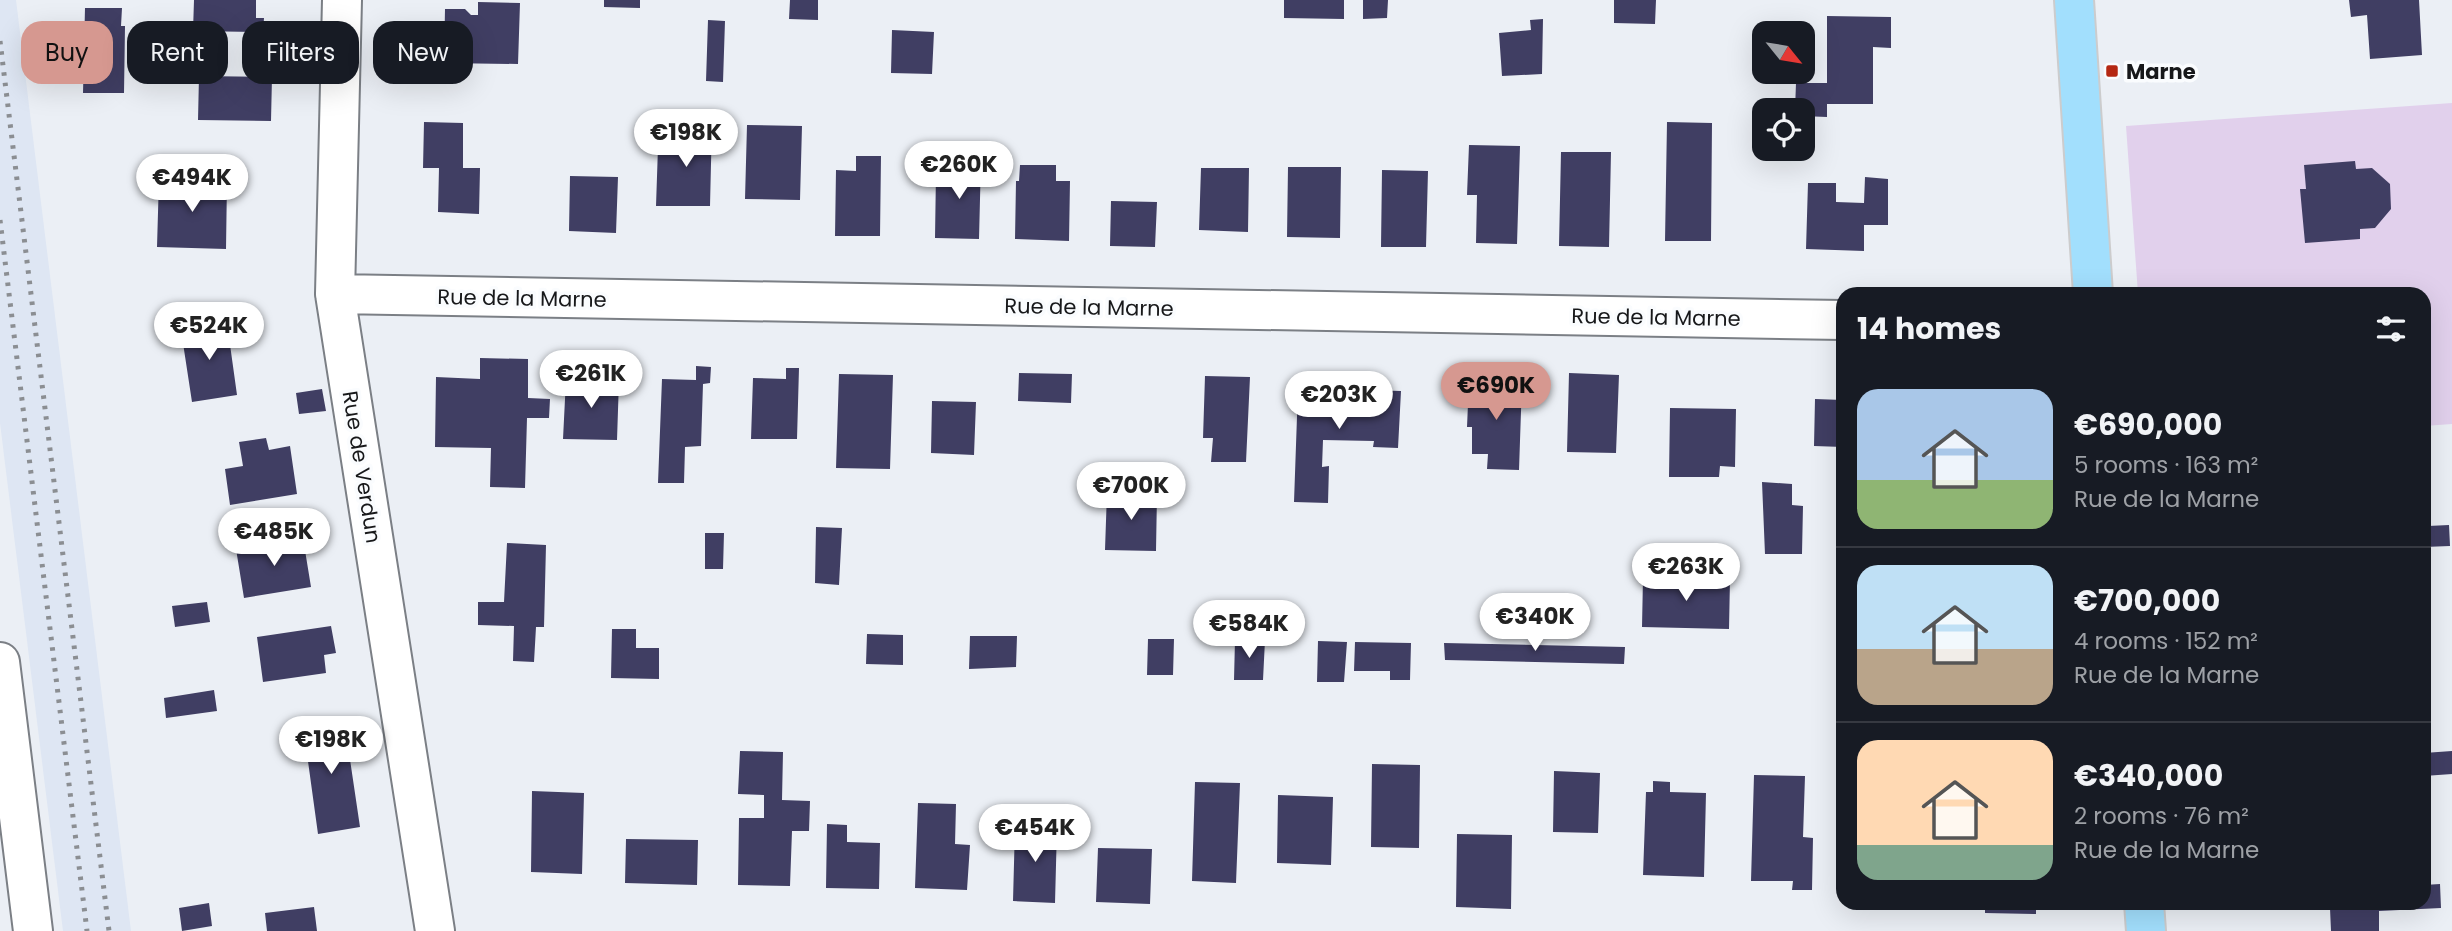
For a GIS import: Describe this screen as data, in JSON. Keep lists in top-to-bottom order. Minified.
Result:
{"streets":{"street":["Rue de la Marne","Rue de Verdun"]},"crossings":[["Rue de la Marne","Rue de Verdun"]],"places":{"transit":["Marne"]},"north":"bottom right","page":{"chip":["Buy","Rent","Filters","New"],"price":["€198K","€260K","€494K","€524K","€261K","€690K","€203K","€700K","€485K","€263K","€340K","€584K","€198K","€454K"],"heading":"14 homes","list":[{"name":"€690,000","note":"5 rooms · 163 m² · Rue de la Marne"},{"name":"€700,000","note":"4 rooms · 152 m² · Rue de la Marne"},{"name":"€340,000","note":"2 rooms · 76 m² · Rue de la Marne"}]}}
